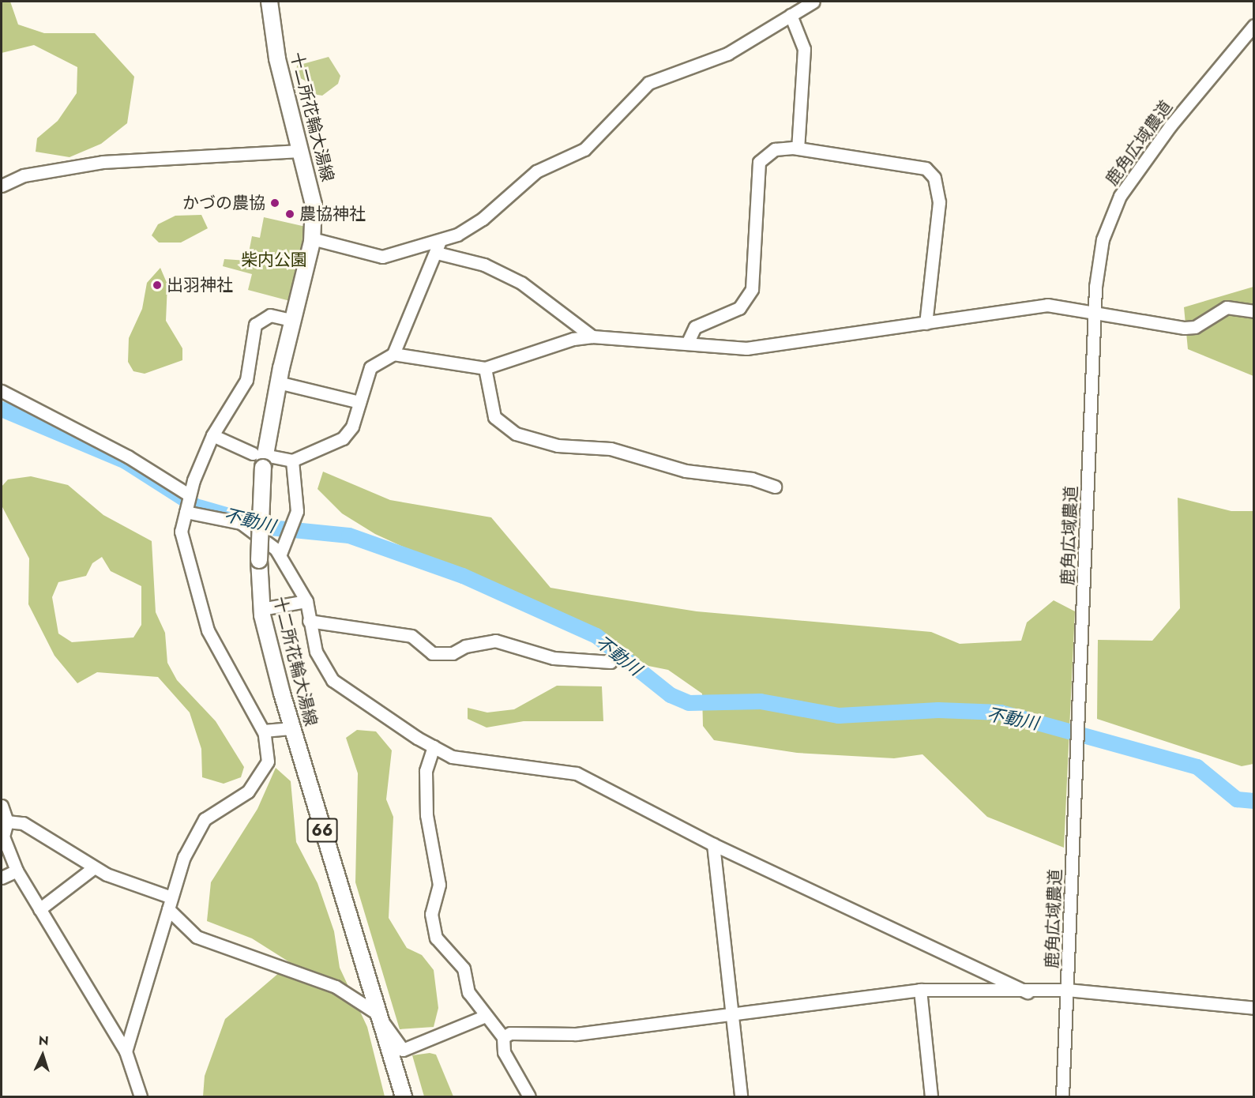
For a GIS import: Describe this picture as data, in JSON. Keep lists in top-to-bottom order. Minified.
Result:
{"streets":{"main road":["十二所花輪大湯線","66"],"street":["鹿角広域農道"]},"water":["不動川"],"parks":["柴内公園"],"places":["かづの農協","農協神社","出羽神社"],"north":"top"}
